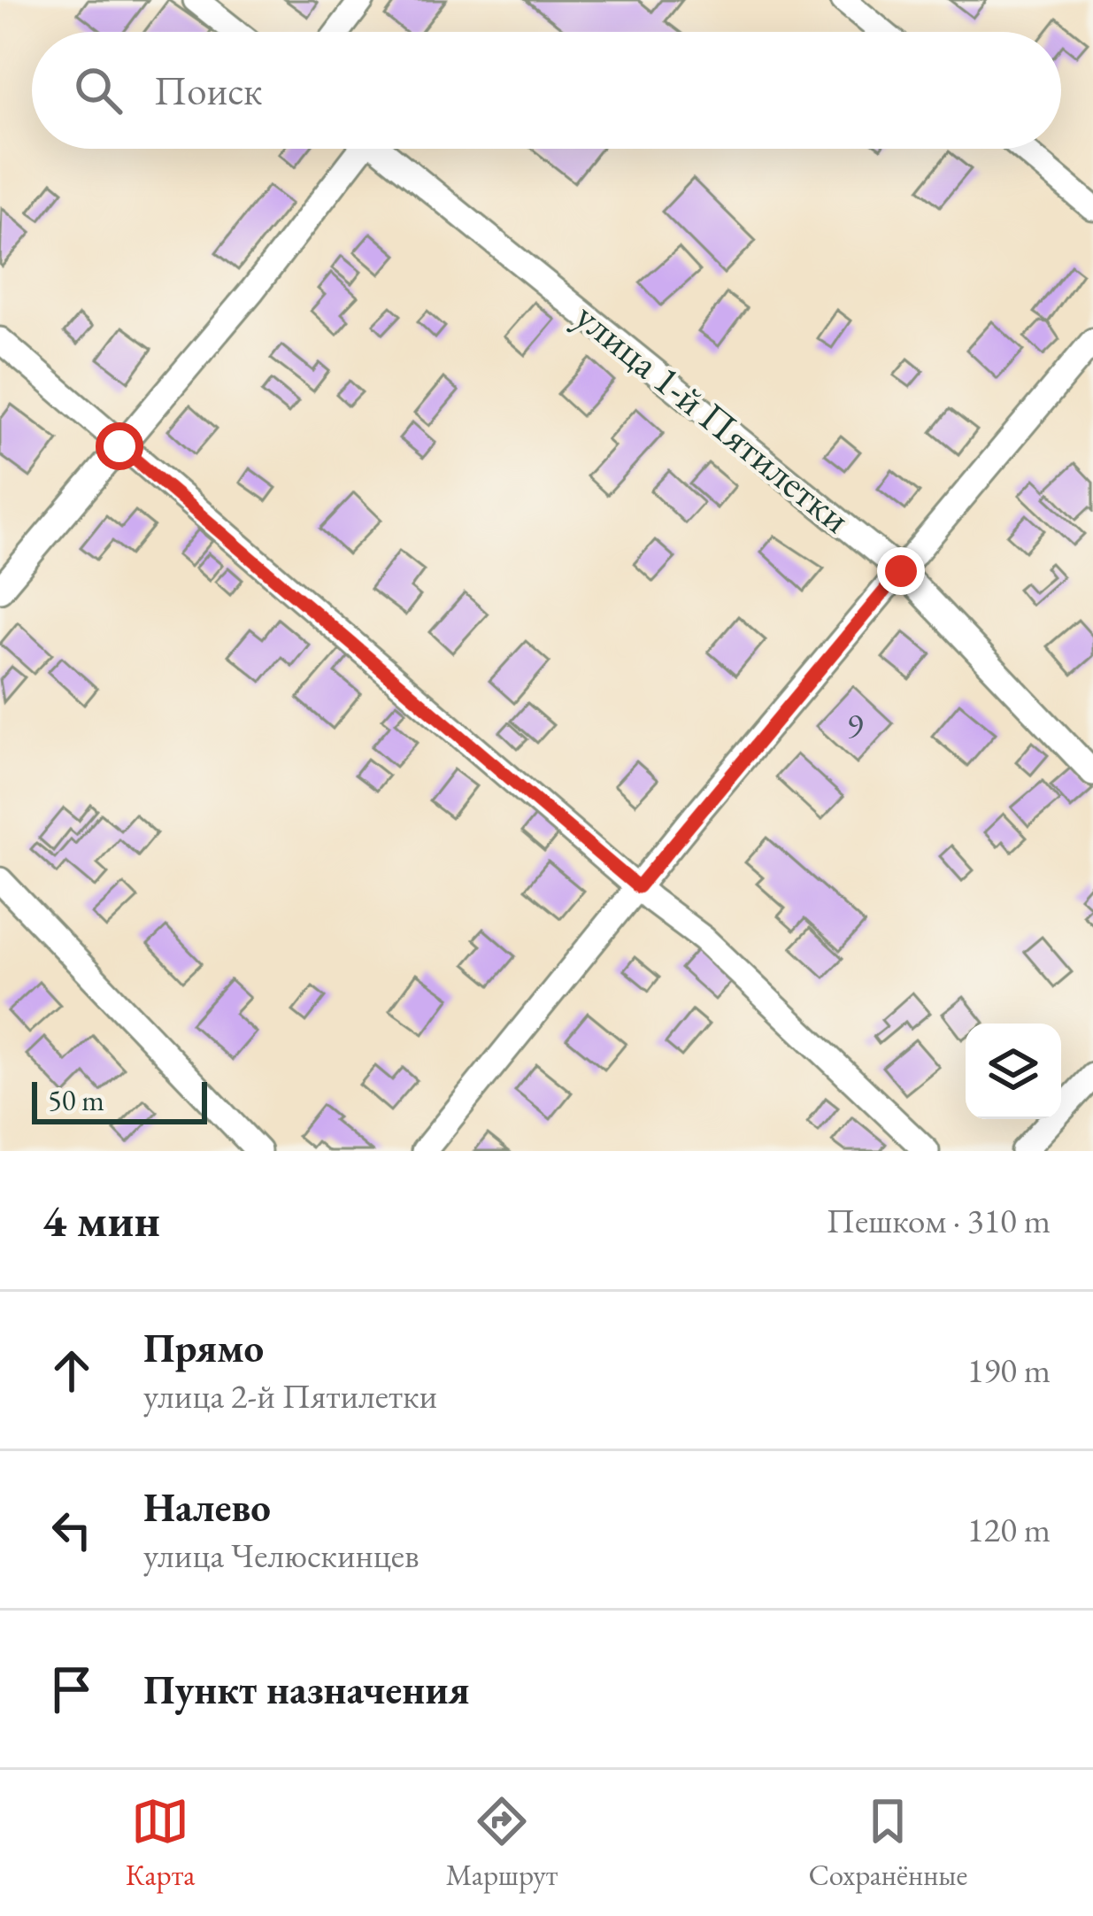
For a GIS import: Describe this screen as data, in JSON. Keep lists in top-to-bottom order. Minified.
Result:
{"streets":{"street":["улица 1-й Пятилетки"]},"house_numbers":["9"],"scale_bar":"50 m","page":{"search":"Поиск","scale":"50 m","heading":["4 мин","Пешком · 310 m"],"list":[["Прямо","улица 2-й Пятилетки","190 m"],["Налево","улица Челюскинцев","120 m"],"Пункт назначения"],"nav":["Карта","Маршрут","Сохранённые"]}}
